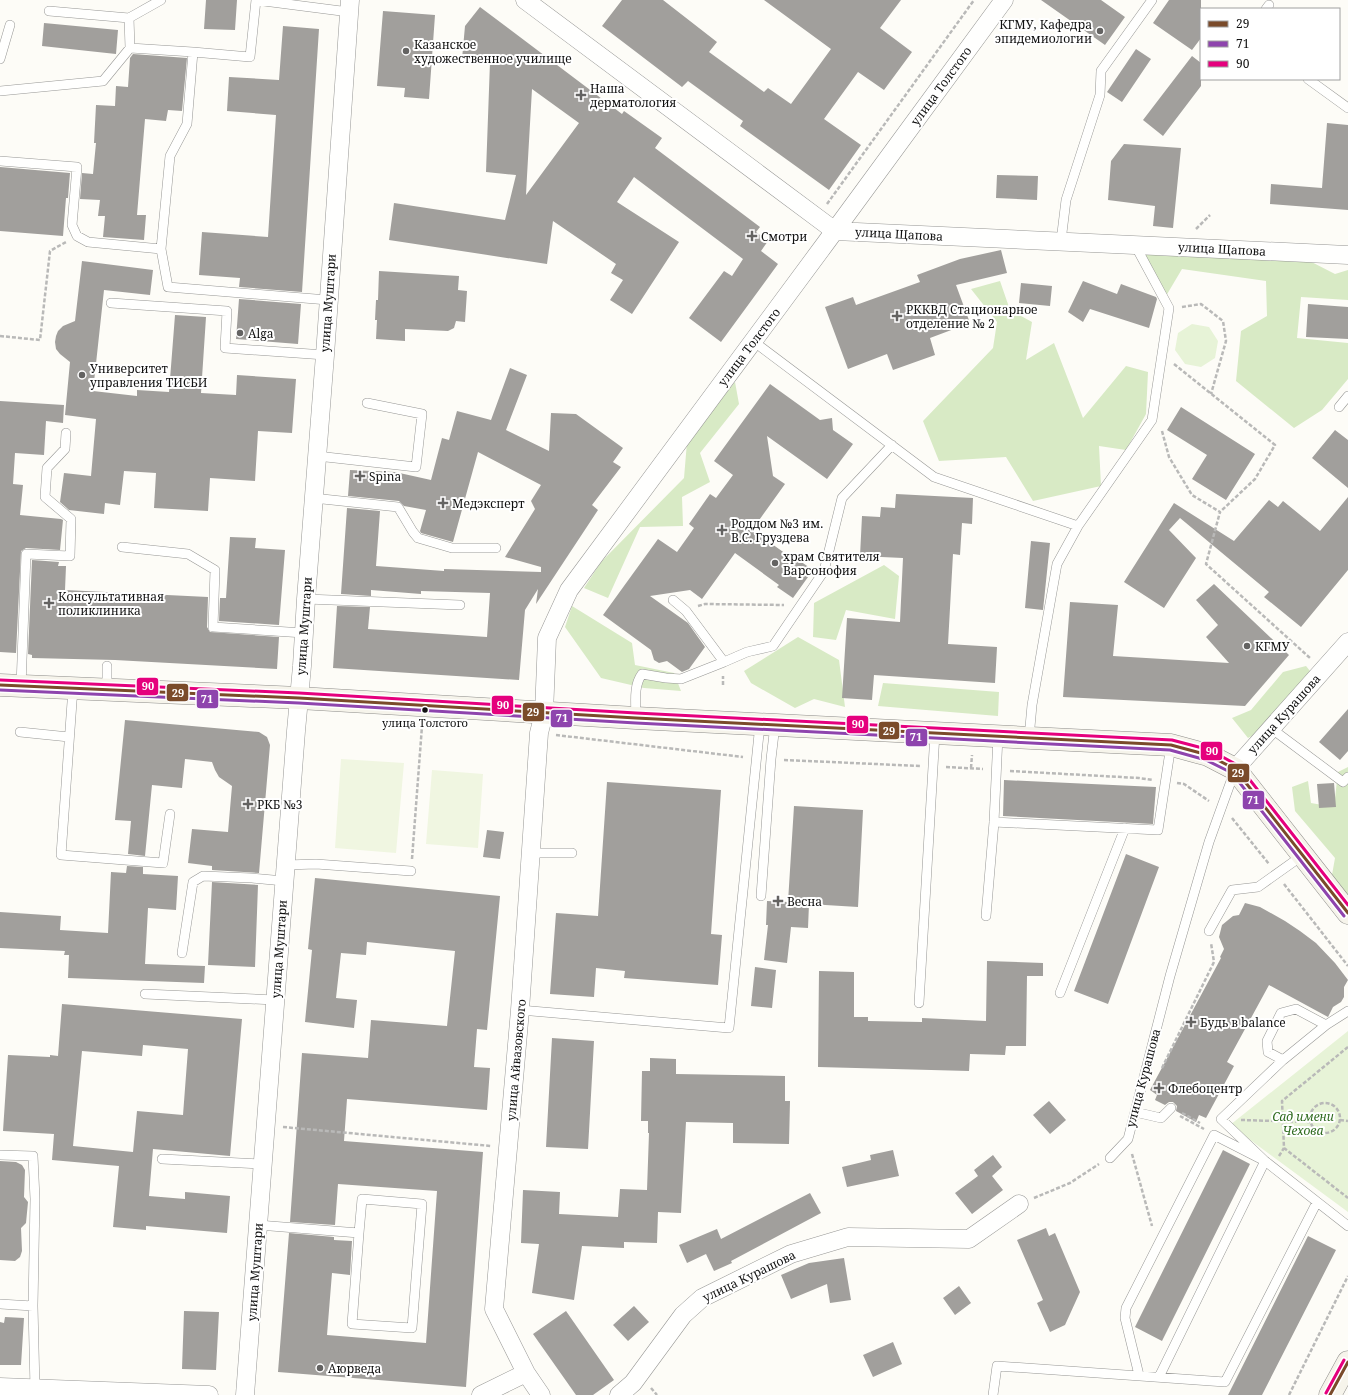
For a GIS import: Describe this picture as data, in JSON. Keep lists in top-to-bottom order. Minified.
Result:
{"streets":{"street":["улица Толстого","улица Щапова","улица Муштари","улица Курашова","улица Айвазовского"]},"crossings":[["улица Толстого","улица Щапова"],["улица Толстого","улица Айвазовского"]],"parks":["Сад имени Чехова"],"places":{"other":["КГМУ, Кафедра эпидемиологии","Казанское художественное училище","Alga","Университет управления ТИСБИ","храм Святителя Варсонофия","КГМУ","улица Толстого","Аюрведа"],"health":["Наша дерматология","Смотри","РККВД Стационарное отделение № 2","Spina","Медэксперт","Роддом №3 им. В.С. Груздева","Консультативная поликлиника","РКБ №3","Весна","Будь в balance","Флебоцентр"]},"lines":["transit line 90","transit line 29","transit line 71"],"legend":["29","71","90"]}
